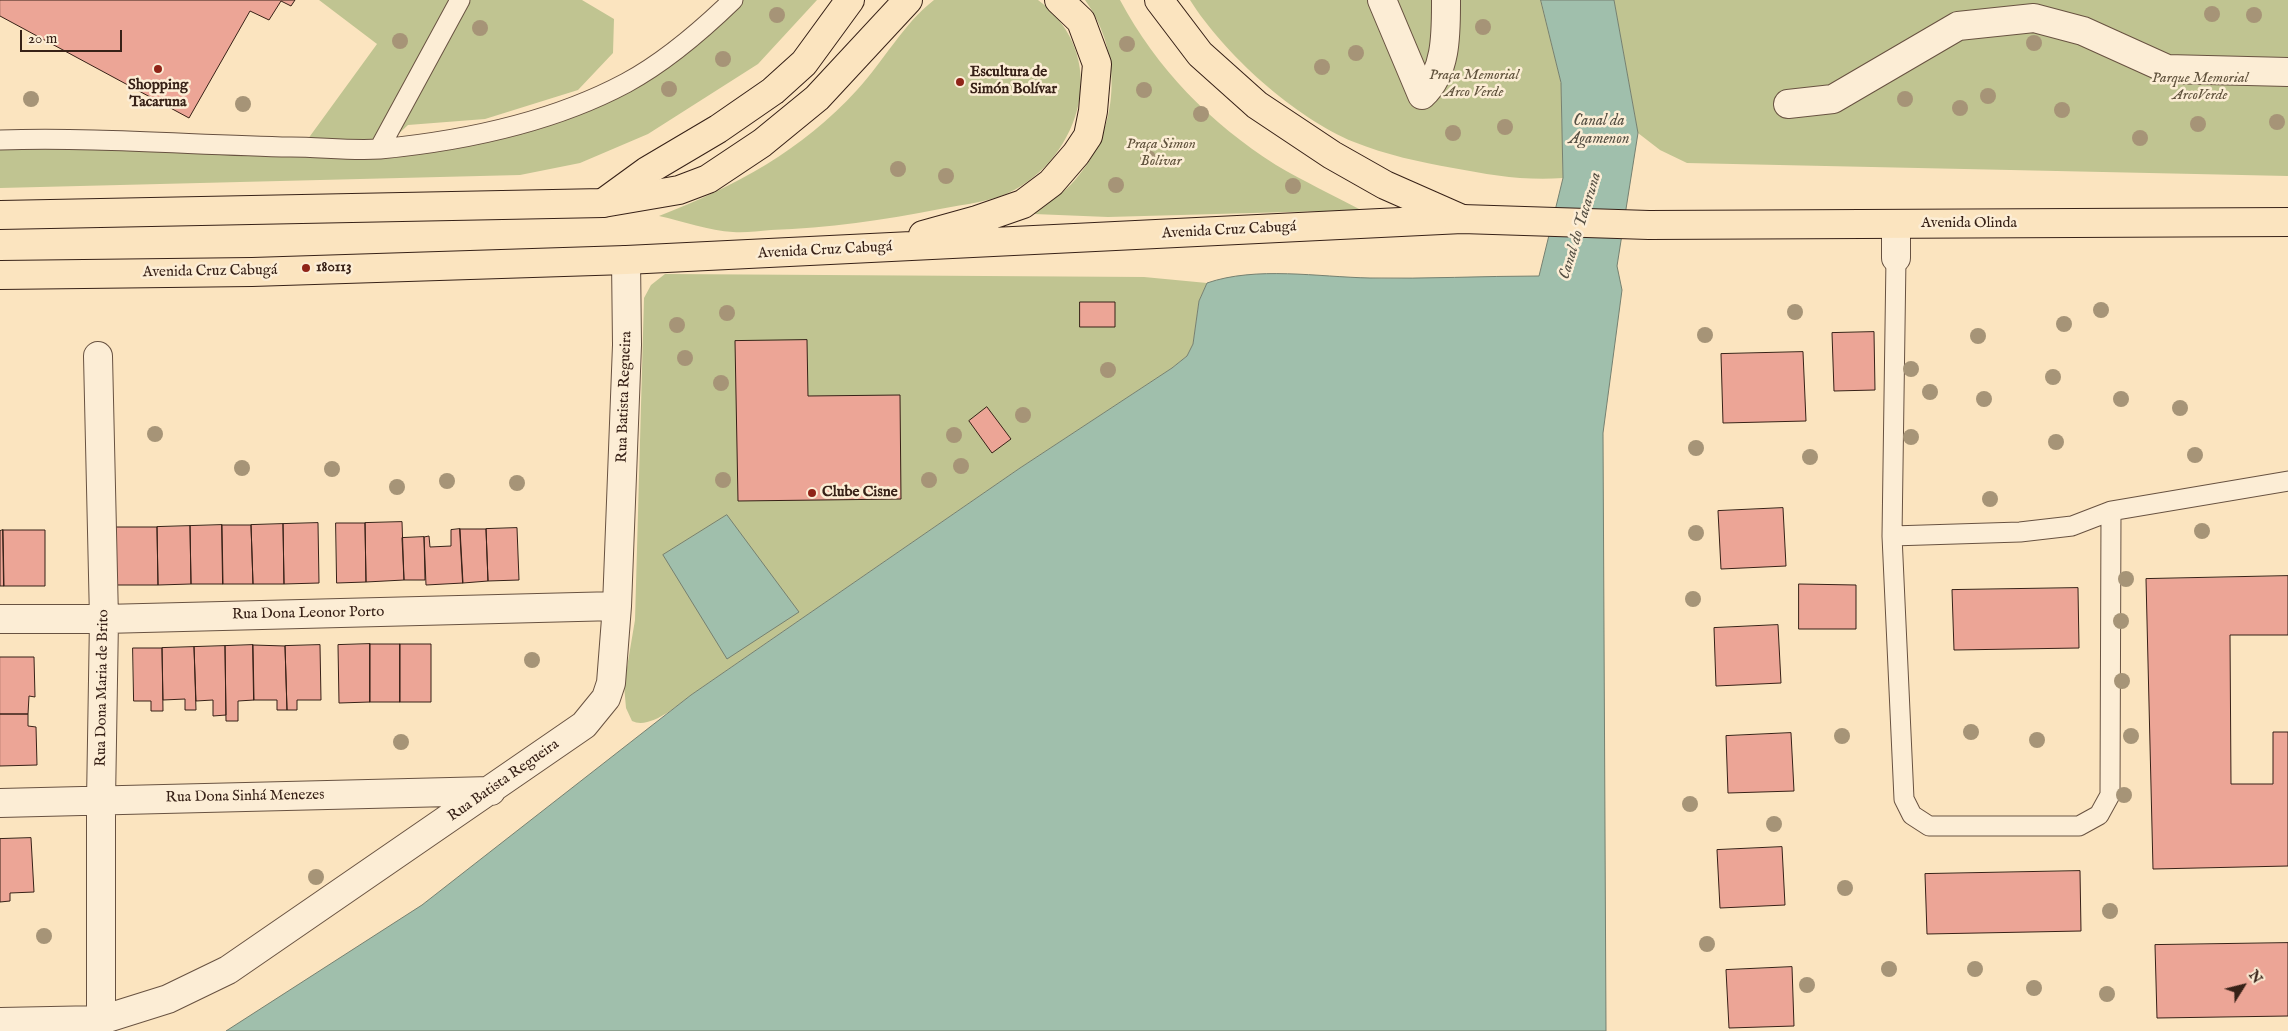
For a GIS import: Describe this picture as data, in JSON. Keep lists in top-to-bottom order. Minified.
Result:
{"streets":{"main road":["Avenida Olinda","Avenida Cruz Cabugá"],"street":["Rua Batista Regueira","Rua Dona Leonor Porto","Rua Dona Maria de Brito","Rua Dona Sinhá Menezes"]},"crossings":[["Avenida Olinda","Avenida Cruz Cabugá"],["Avenida Cruz Cabugá","Rua Batista Regueira"],["Rua Batista Regueira","Rua Dona Leonor Porto"],["Rua Batista Regueira","Rua Dona Maria de Brito"],["Rua Batista Regueira","Rua Dona Sinhá Menezes"],["Rua Dona Leonor Porto","Rua Dona Maria de Brito"],["Rua Dona Maria de Brito","Rua Dona Sinhá Menezes"]],"water":["Canal da Agamenon","Canal do Tacaruna"],"parks":["Praça Memorial Arco Verde","Parque Memorial ArcoVerde","Praça Simon Bolivar"],"places":["Shopping Tacaruna","Escultura de Simón Bolívar","180113","Clube Cisne"],"scale_bar":"20 m","north":"top right"}
